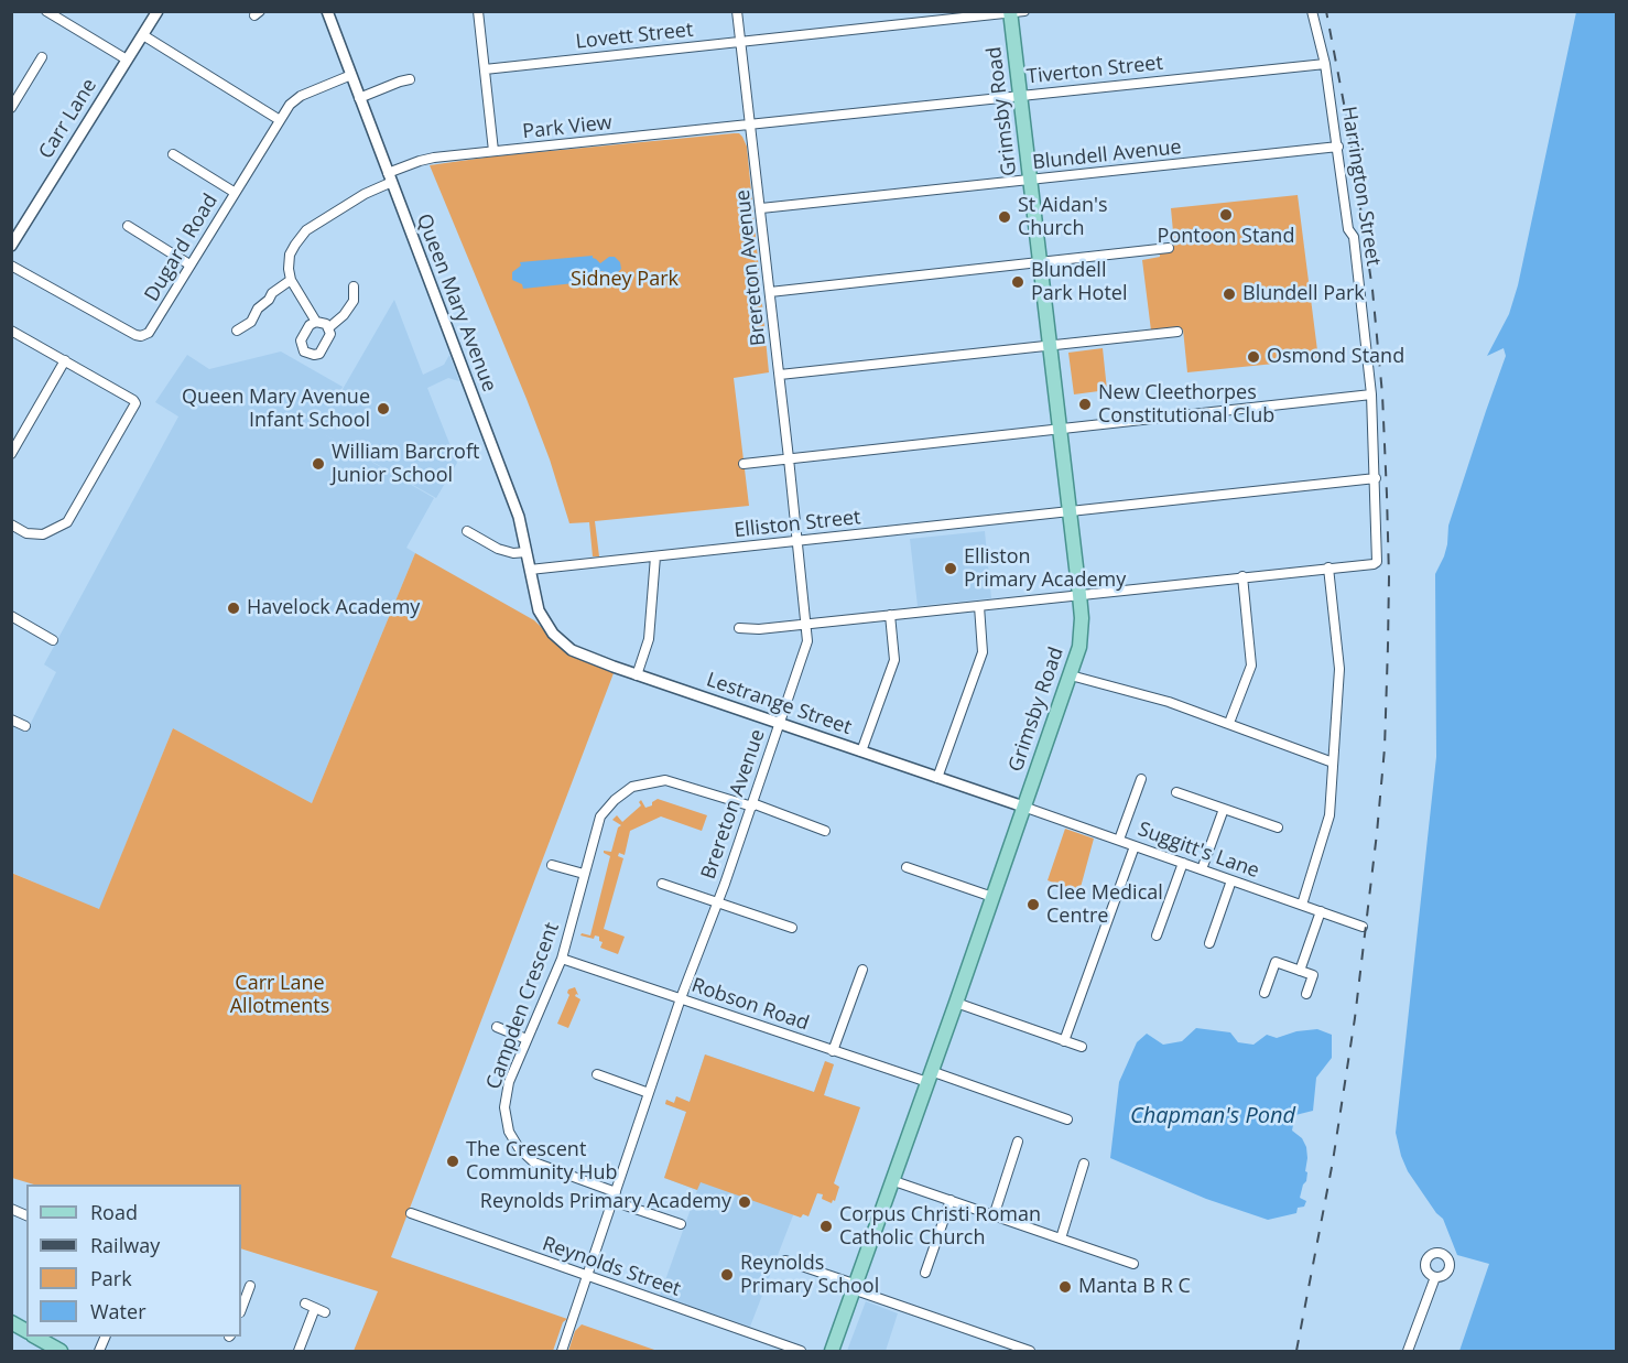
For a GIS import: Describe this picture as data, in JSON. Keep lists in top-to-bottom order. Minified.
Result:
{"streets":{"main road":["Grimsby Road"],"street":["Lovett Street","Tiverton Street","Carr Lane","Park View","Blundell Avenue","Harrington Street","Dugard Road","Brereton Avenue","Queen Mary Avenue","Elliston Street","Lestrange Street","Suggitt's Lane","Robson Road","Campden Crescent","Reynolds Street"]},"crossings":[["Lovett Street","Grimsby Road"],["Lovett Street","Brereton Avenue"],["Tiverton Street","Grimsby Road"],["Tiverton Street","Park View"],["Tiverton Street","Harrington Street"],["Tiverton Street","Brereton Avenue"],["Grimsby Road","Blundell Avenue"],["Grimsby Road","Elliston Street"],["Grimsby Road","Lestrange Street"],["Grimsby Road","Suggitt's Lane"],["Grimsby Road","Robson Road"],["Park View","Brereton Avenue"],["Park View","Queen Mary Avenue"],["Blundell Avenue","Harrington Street"],["Blundell Avenue","Brereton Avenue"],["Harrington Street","Elliston Street"],["Dugard Road","Queen Mary Avenue"],["Brereton Avenue","Elliston Street"],["Brereton Avenue","Lestrange Street"],["Brereton Avenue","Robson Road"],["Brereton Avenue","Campden Crescent"],["Brereton Avenue","Reynolds Street"],["Queen Mary Avenue","Elliston Street"],["Queen Mary Avenue","Lestrange Street"],["Lestrange Street","Suggitt's Lane"],["Robson Road","Campden Crescent"]],"water":["Chapman's Pond"],"parks":["Sidney Park","Carr Lane Allotments"],"places":["Pontoon Stand","St Aidan's Church","Blundell Park Hotel","Blundell Park","Osmond Stand","New Cleethorpes Constitutional Club","Queen Mary Avenue Infant School","William Barcroft Junior School","Elliston Primary Academy","Havelock Academy","Clee Medical Centre","The Crescent Community Hub","Reynolds Primary Academy","Corpus Christi Roman Catholic Church","Reynolds Primary School","Manta B R C"],"legend":["Road","Railway","Park","Water"]}
